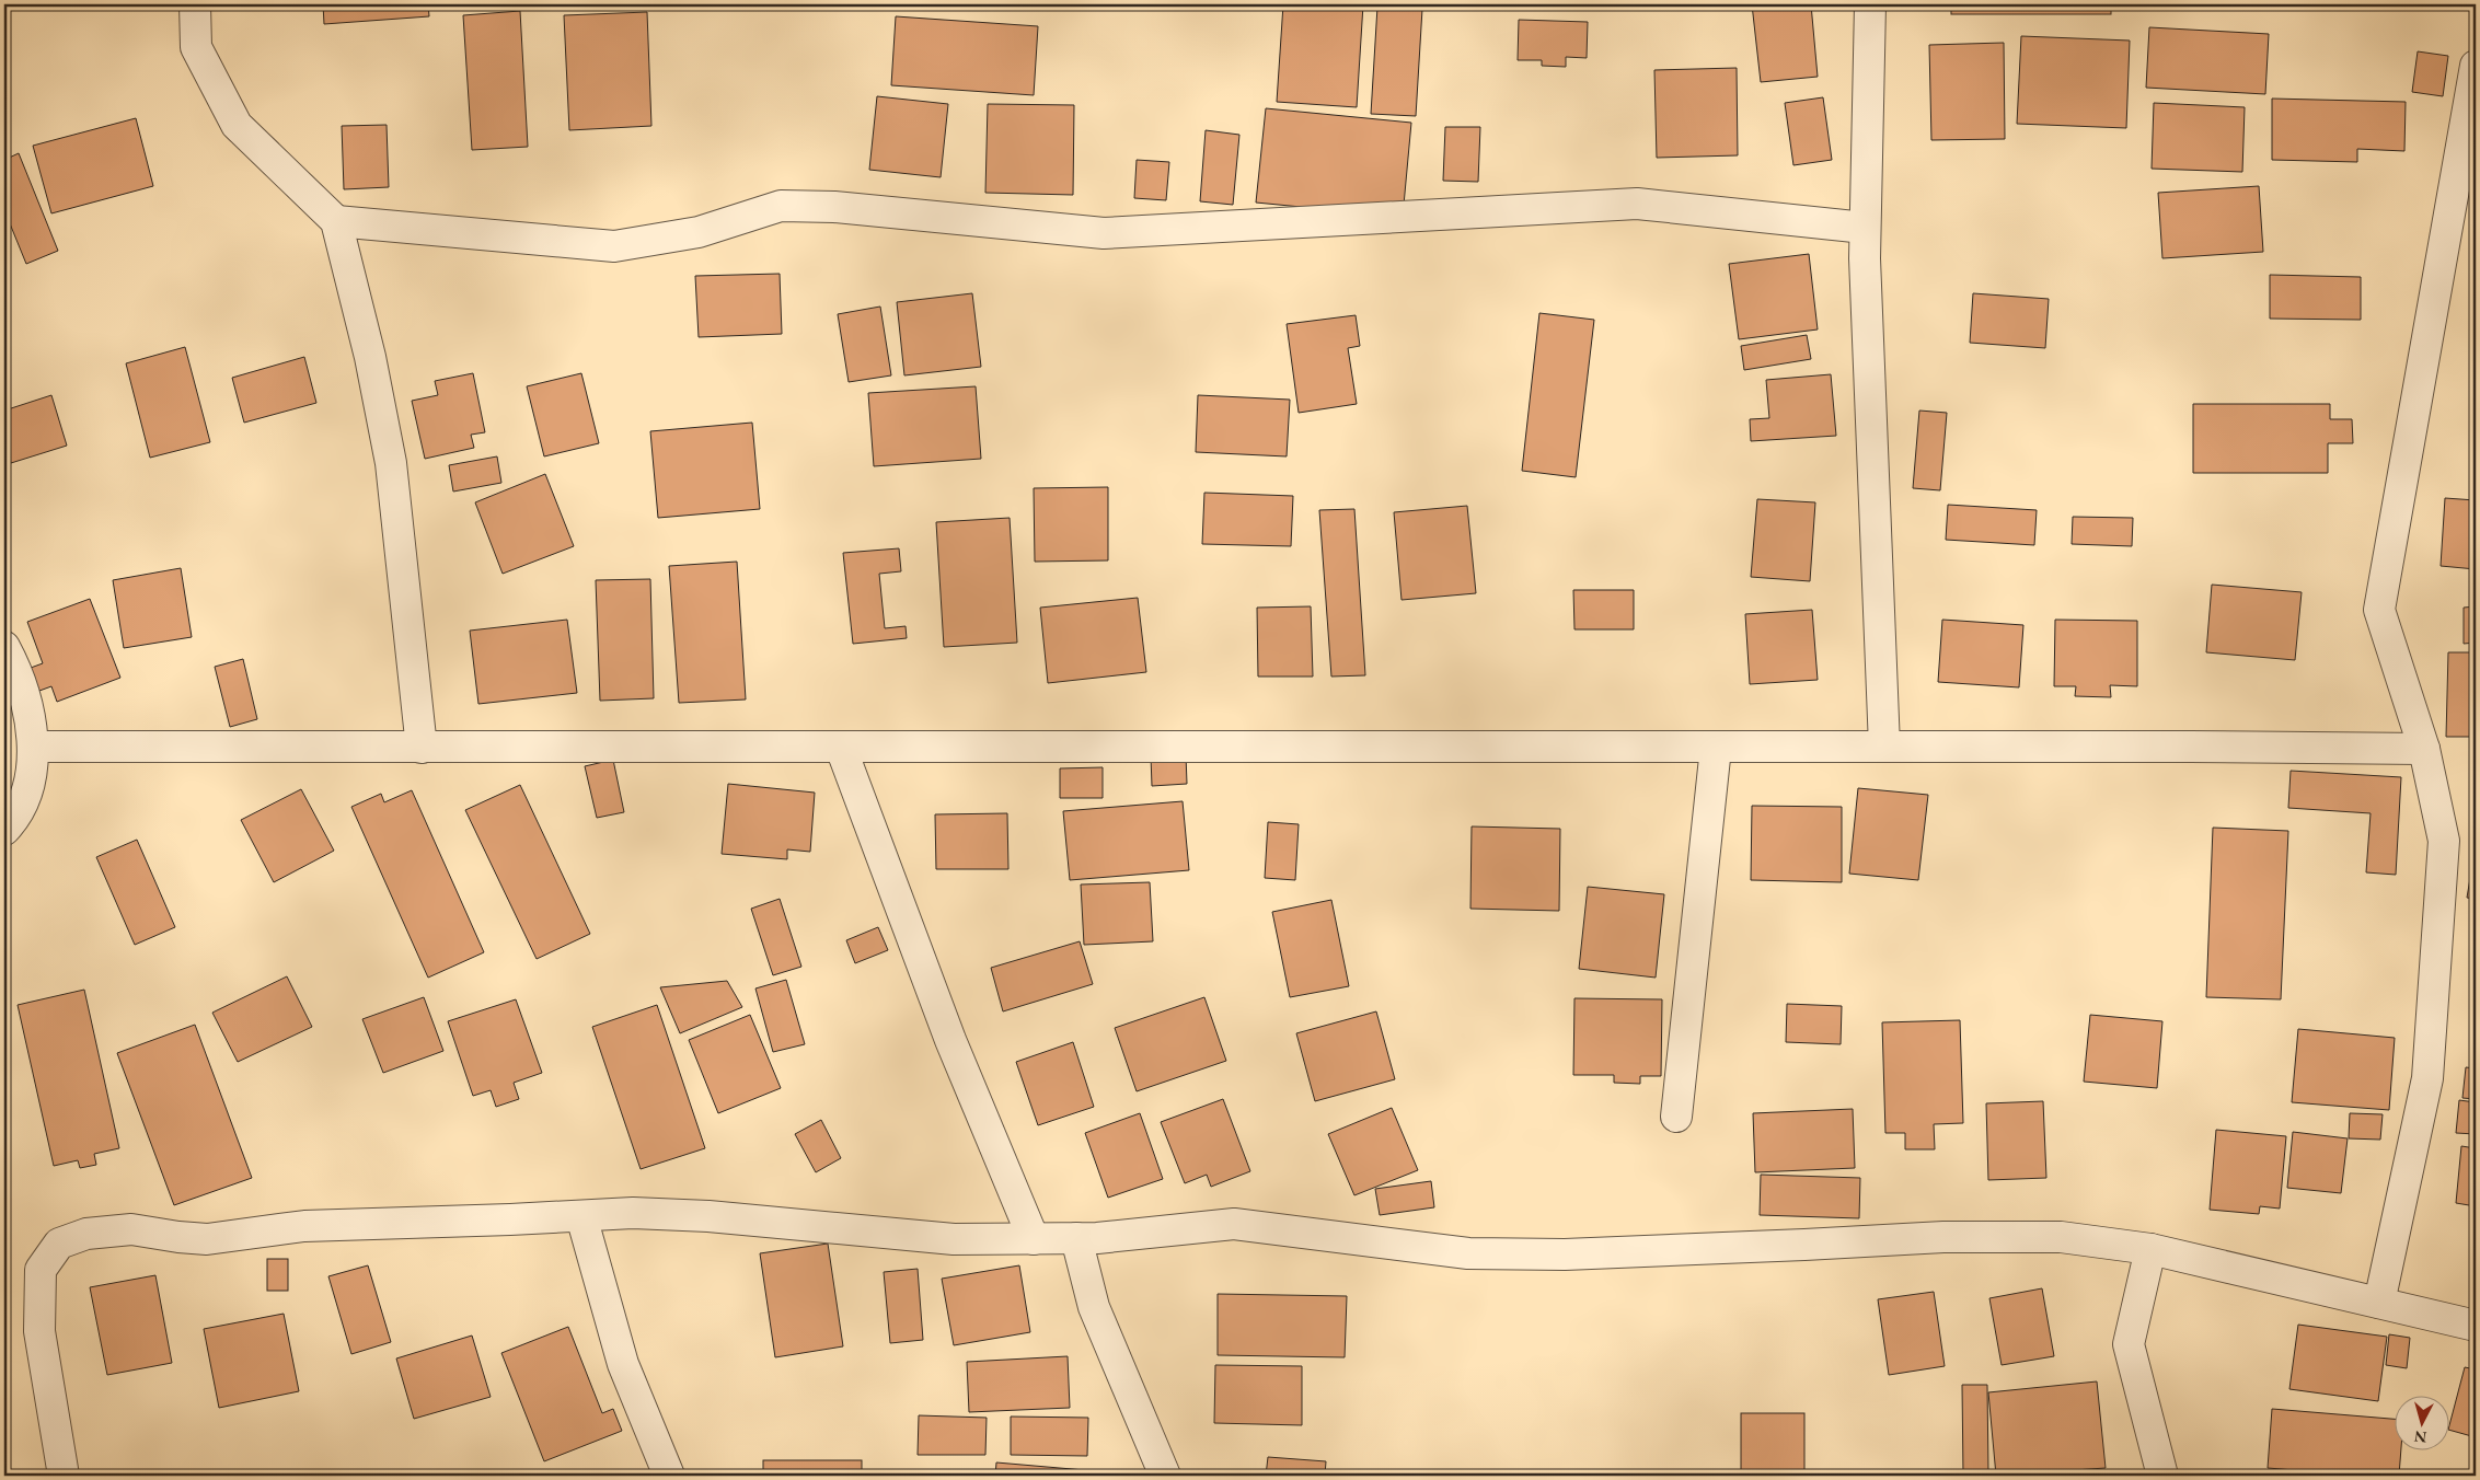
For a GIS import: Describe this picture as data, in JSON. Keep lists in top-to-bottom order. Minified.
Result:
{"north":"bottom"}
